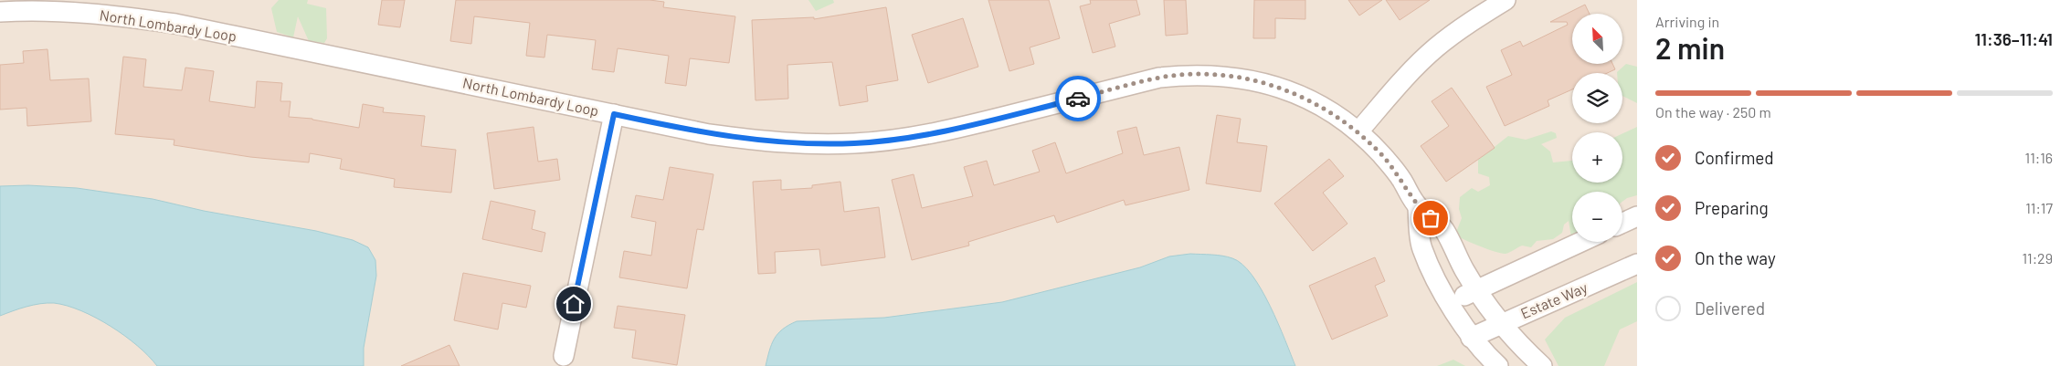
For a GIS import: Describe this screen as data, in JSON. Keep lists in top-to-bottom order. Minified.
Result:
{"streets":{"street":["North Lombardy Loop","Estate Way"]},"crossings":[["North Lombardy Loop","Estate Way"]],"north":"top left","page":{"heading":["2 min","Arriving in","11:36–11:41"],"map_buttons":["+","−"],"bar":"On the way · 250 m","list":[["Confirmed","11:16"],["Preparing","11:17"],["On the way","11:29"],"Delivered"]}}
